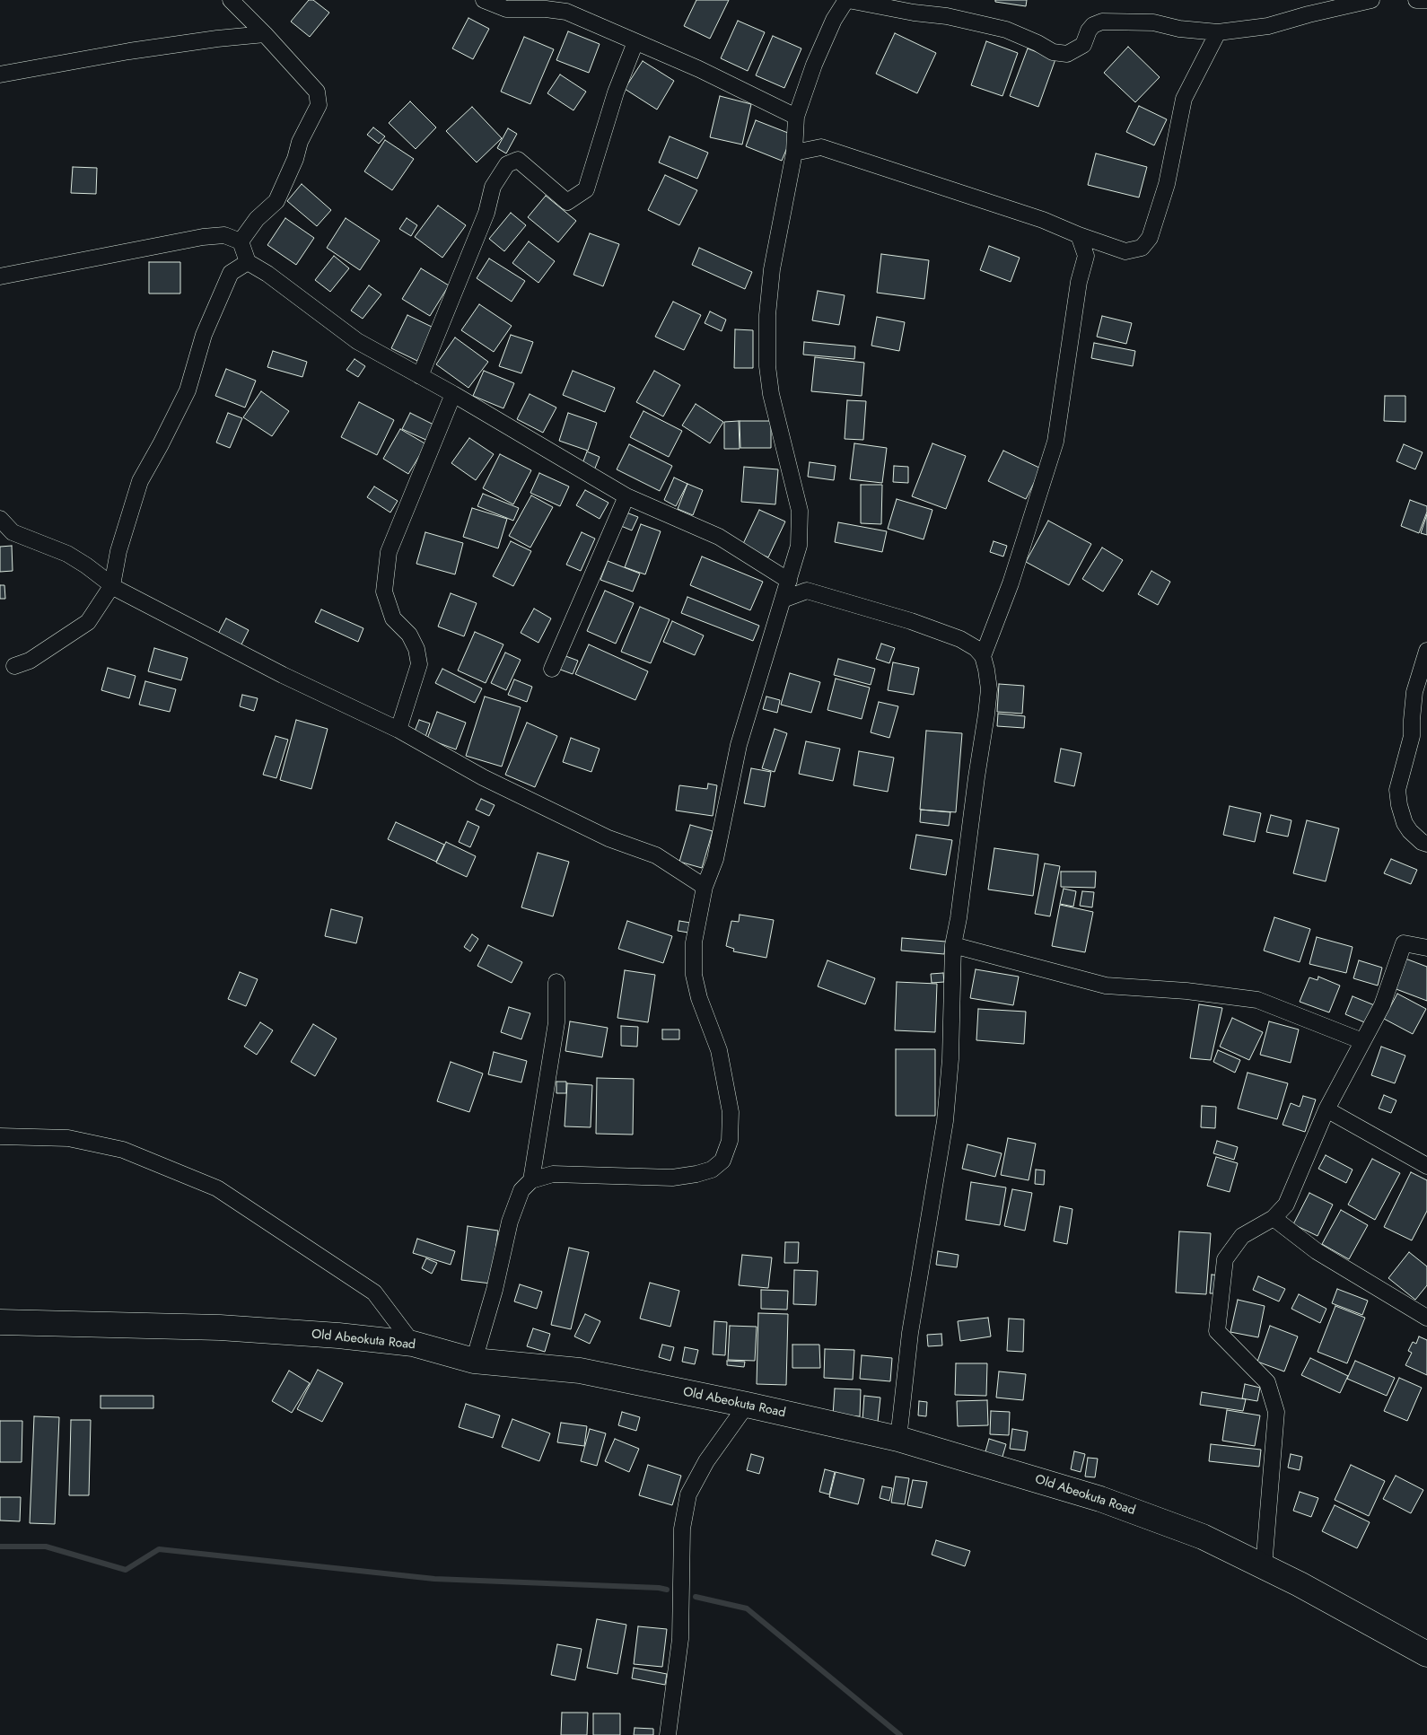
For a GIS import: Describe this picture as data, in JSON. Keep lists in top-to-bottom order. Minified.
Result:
{"streets":{"highway":["Old Abeokuta Road"]}}
